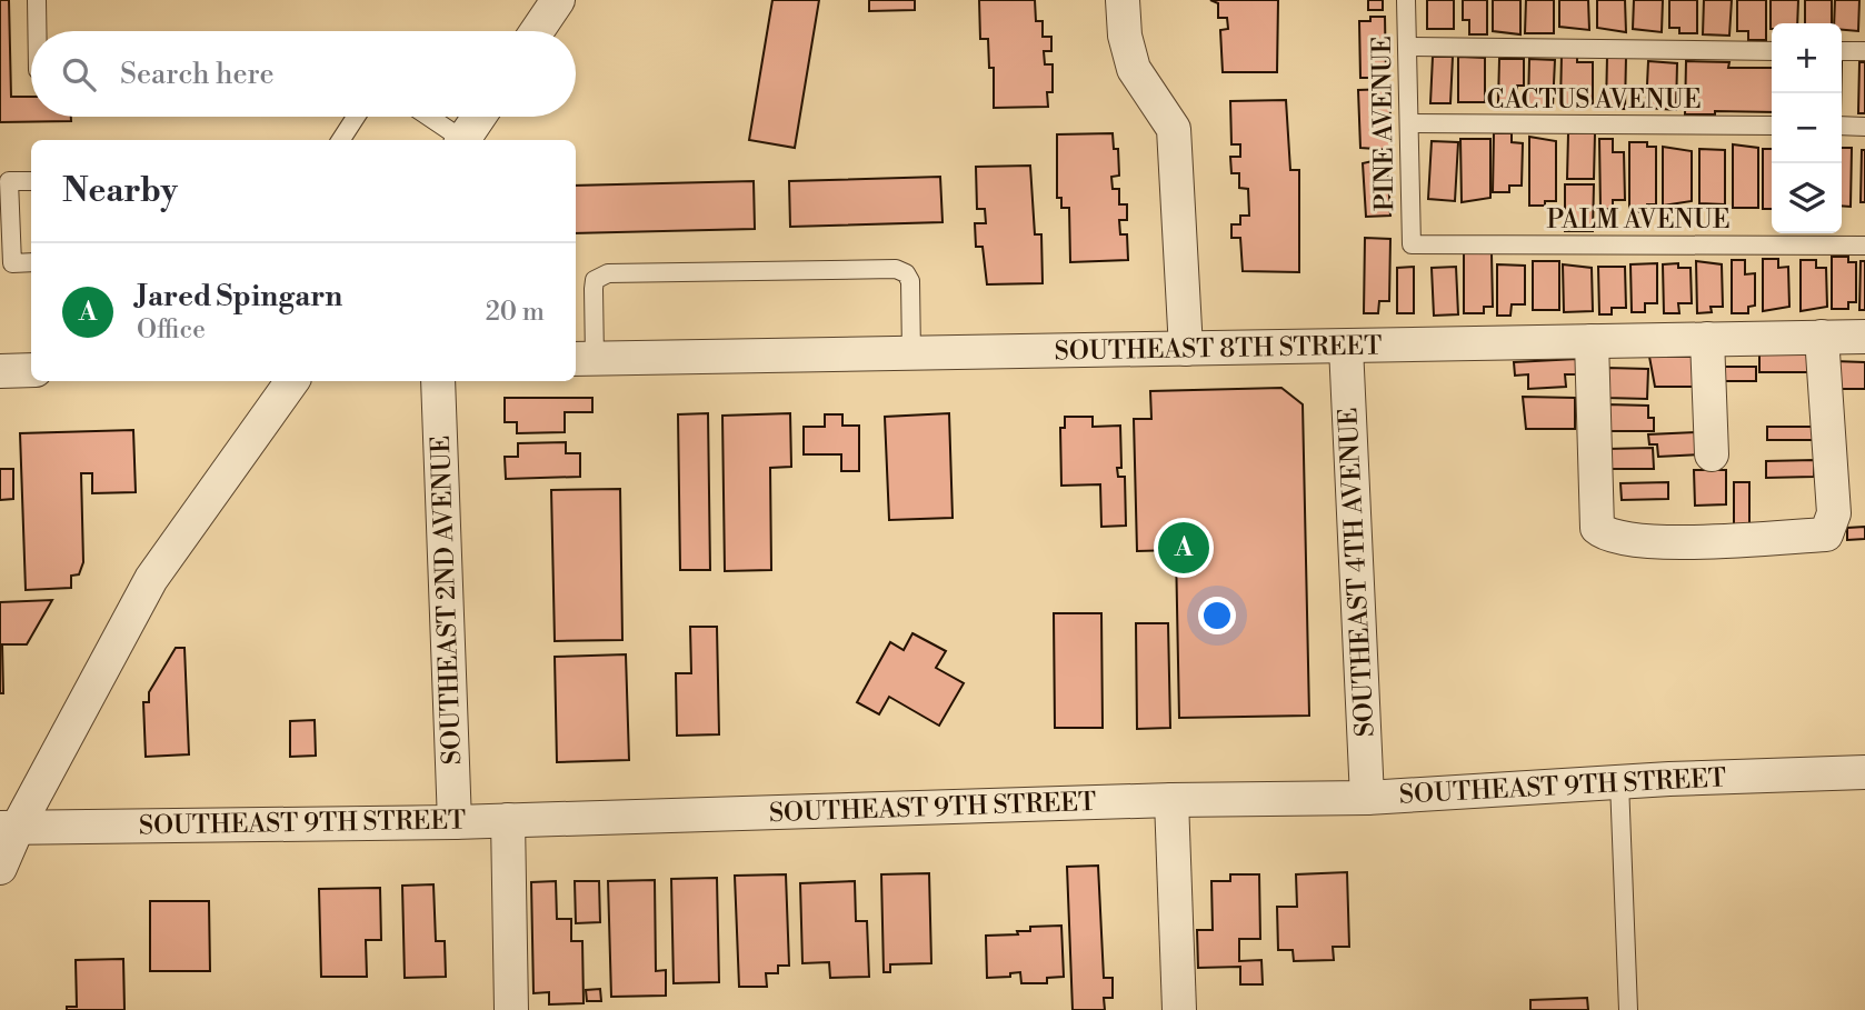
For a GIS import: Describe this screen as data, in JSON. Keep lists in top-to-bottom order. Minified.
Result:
{"streets":{"street":["SOUTHEAST 8TH STREET","SOUTHEAST 4TH AVENUE","SOUTHEAST 2ND AVENUE","SOUTHEAST 9TH STREET"],"lane":["CACTUS AVENUE","PINE AVENUE","PALM AVENUE"]},"crossings":[["CACTUS AVENUE","PINE AVENUE"],["PINE AVENUE","PALM AVENUE"],["SOUTHEAST 8TH STREET","SOUTHEAST 4TH AVENUE"],["SOUTHEAST 4TH AVENUE","SOUTHEAST 9TH STREET"],["SOUTHEAST 2ND AVENUE","SOUTHEAST 9TH STREET"]],"page":{"map_buttons":["+","−"],"search":"Search here","heading":"Nearby","list":[{"mark":"A","name":"Jared Spingarn","note":"Office","value":"20 m"}],"pins":"A"}}
